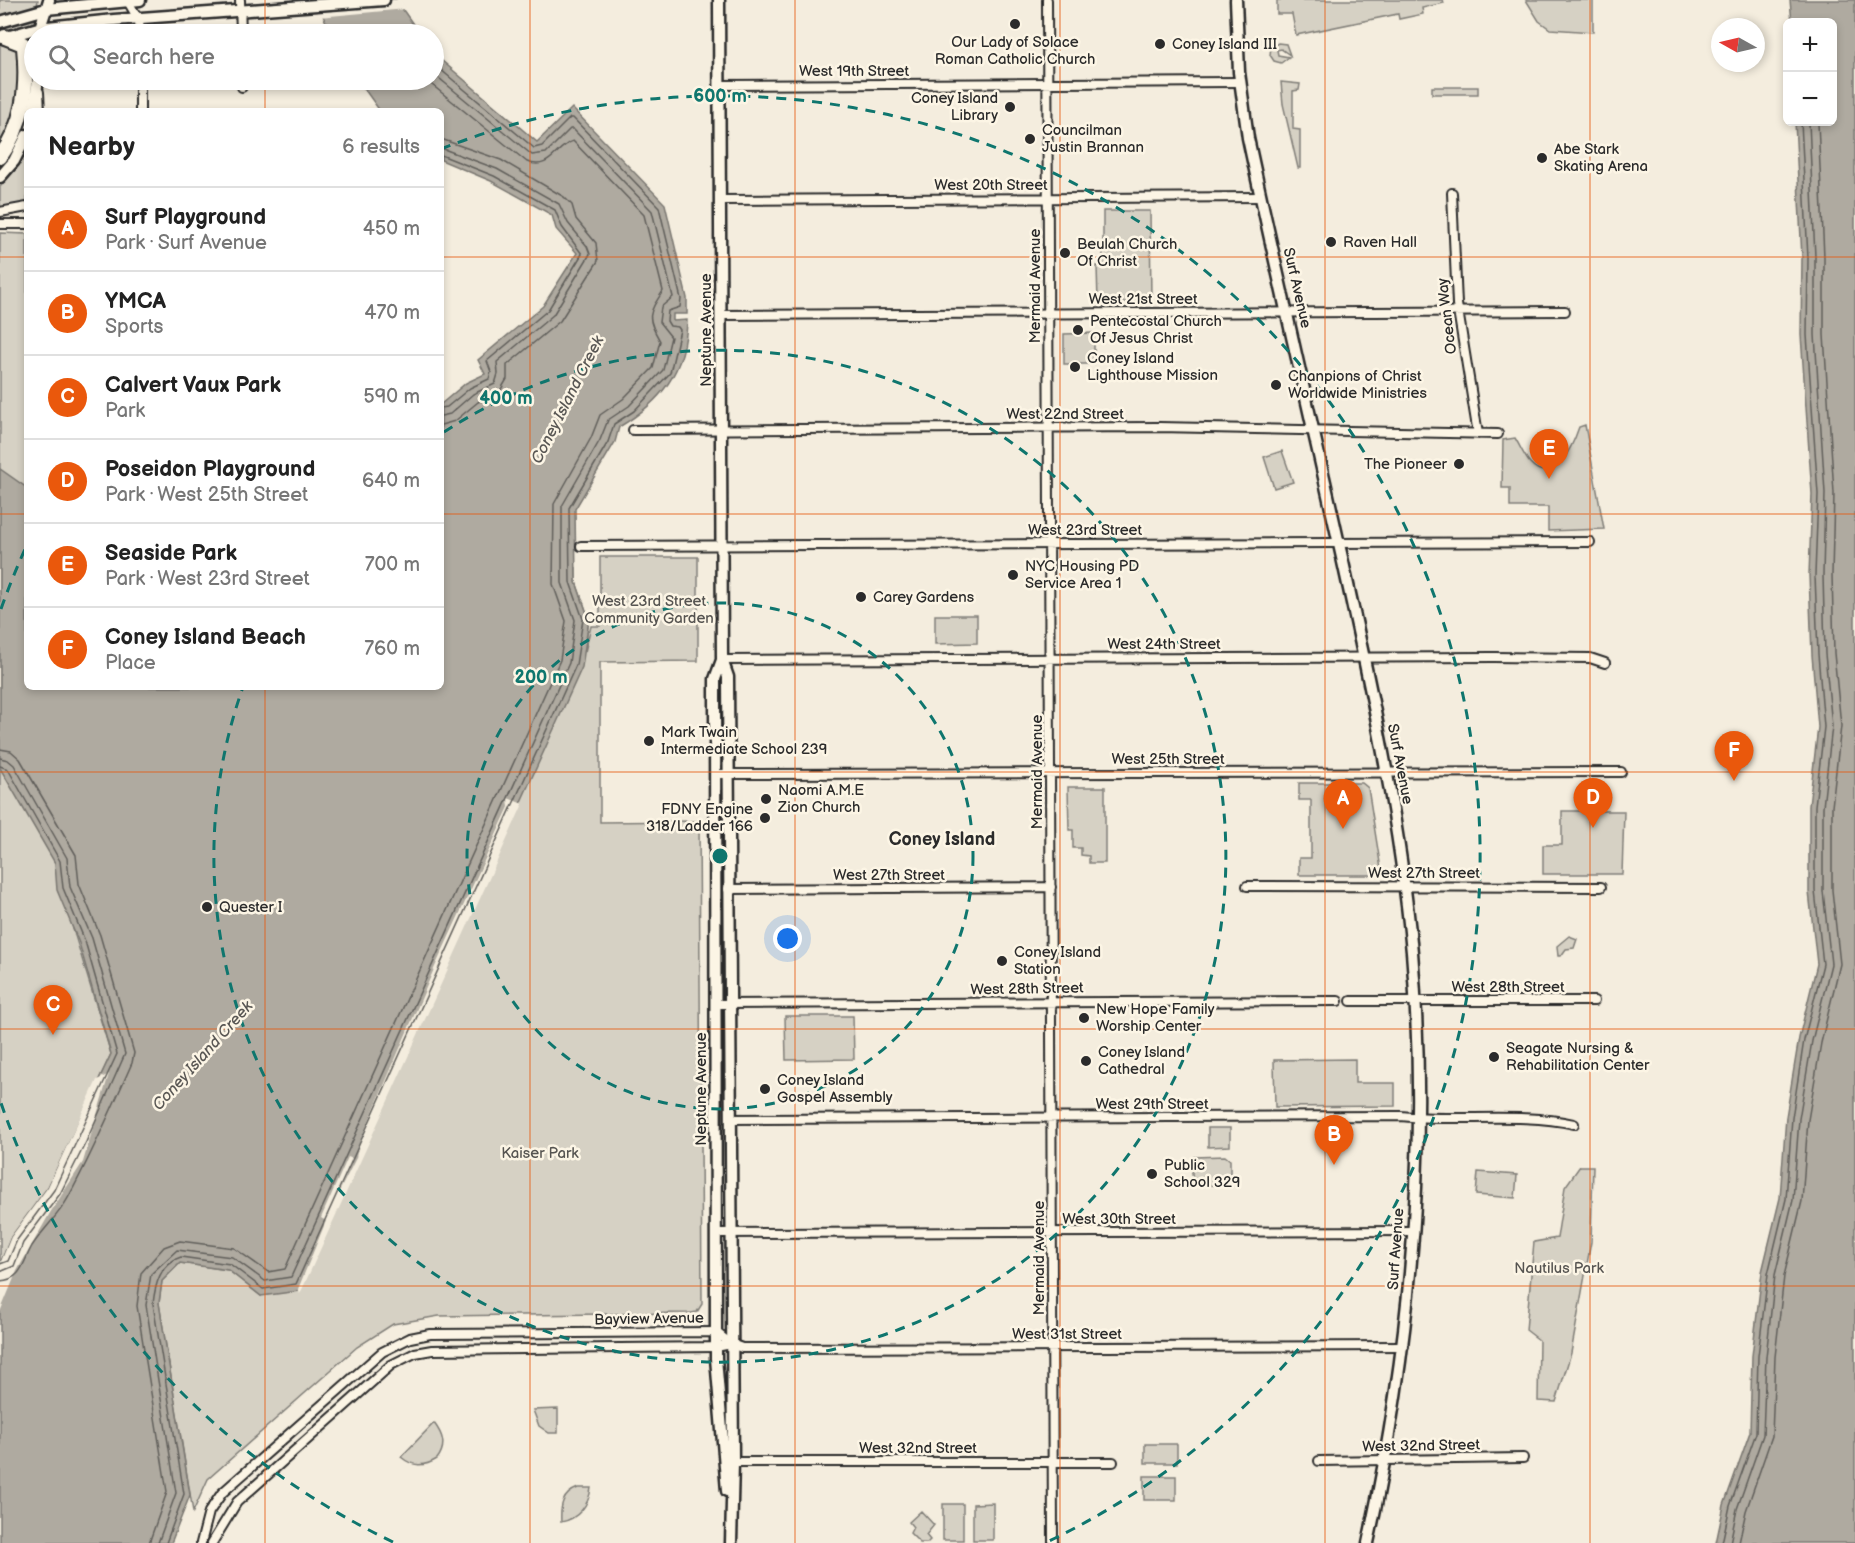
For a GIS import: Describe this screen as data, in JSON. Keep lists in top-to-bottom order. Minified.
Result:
{"streets":{"main road":["Surf Avenue","Neptune Avenue"],"street":["West 19th Street","West 20th Street","Mermaid Avenue","West 21st Street","Ocean Way","West 22nd Street","West 23rd Street","West 24th Street","West 25th Street","West 27th Street","West 28th Street","West 29th Street","West 30th Street","Bayview Avenue","West 31st Street","West 32nd Street"]},"crossings":[["West 19th Street","Mermaid Avenue"],["West 19th Street","Surf Avenue"],["West 19th Street","Neptune Avenue"],["West 20th Street","Mermaid Avenue"],["West 20th Street","Surf Avenue"],["West 20th Street","Neptune Avenue"],["Mermaid Avenue","West 21st Street"],["Mermaid Avenue","West 22nd Street"],["Mermaid Avenue","West 23rd Street"],["Mermaid Avenue","West 24th Street"],["Mermaid Avenue","West 25th Street"],["Mermaid Avenue","West 27th Street"],["Mermaid Avenue","West 28th Street"],["Mermaid Avenue","West 29th Street"],["Mermaid Avenue","West 30th Street"],["Mermaid Avenue","West 31st Street"],["Mermaid Avenue","West 32nd Street"],["Surf Avenue","West 21st Street"],["Surf Avenue","West 22nd Street"],["Surf Avenue","West 23rd Street"],["Surf Avenue","West 24th Street"],["Surf Avenue","West 25th Street"],["Surf Avenue","West 27th Street"],["Surf Avenue","West 28th Street"],["Surf Avenue","West 29th Street"],["Surf Avenue","West 30th Street"],["Surf Avenue","West 31st Street"],["Surf Avenue","West 32nd Street"],["West 21st Street","Ocean Way"],["West 21st Street","Neptune Avenue"],["Ocean Way","West 22nd Street"],["Neptune Avenue","West 22nd Street"],["Neptune Avenue","West 23rd Street"],["Neptune Avenue","West 24th Street"],["Neptune Avenue","West 25th Street"],["Neptune Avenue","West 27th Street"],["Neptune Avenue","West 28th Street"],["Neptune Avenue","West 29th Street"],["Neptune Avenue","West 30th Street"],["Neptune Avenue","Bayview Avenue"],["Neptune Avenue","West 31st Street"],["Neptune Avenue","West 32nd Street"],["Bayview Avenue","West 31st Street"]],"districts":["Coney Island"],"water":["Coney Island Creek"],"parks":["West 23rd Street Community Garden","Kaiser Park","Nautilus Park"],"places":["Our Lady of Solace Roman Catholic Church","Coney Island III","Coney Island Library","Councilman Justin Brannan","Abe Stark Skating Arena","Raven Hall","Beulah Church Of Christ","Pentecostal Church Of Jesus Christ","Coney Island Lighthouse Mission","Chanpions of Christ Worldwide Ministries","The Pioneer","NYC Housing PD Service Area 1","Carey Gardens","Mark Twain Intermediate School 239","Naomi A.M.E Zion Church","FDNY Engine 318/Ladder 166","Quester I","Coney Island Station","New Hope Family Worship Center","Seagate Nursing & Rehabilitation Center","Coney Island Cathedral","Coney Island Gospel Assembly","Public School 329"],"north":"left","page":{"map_buttons":["+","−"],"search":"Search here","heading":["Nearby","6 results"],"list":[{"mark":"A","name":"Surf Playground","note":"Park · Surf Avenue","value":"450 m"},{"mark":"B","name":"YMCA","note":"Sports","value":"470 m"},{"mark":"C","name":"Calvert Vaux Park","note":"Park","value":"590 m"},{"mark":"D","name":"Poseidon Playground","note":"Park · West 25th Street","value":"640 m"},{"mark":"E","name":"Seaside Park","note":"Park · West 23rd Street","value":"700 m"},{"mark":"F","name":"Coney Island Beach","note":"Place","value":"760 m"}],"pins":["E","F","D","A","C","B"]},"rings":["600 m","400 m","200 m"]}
